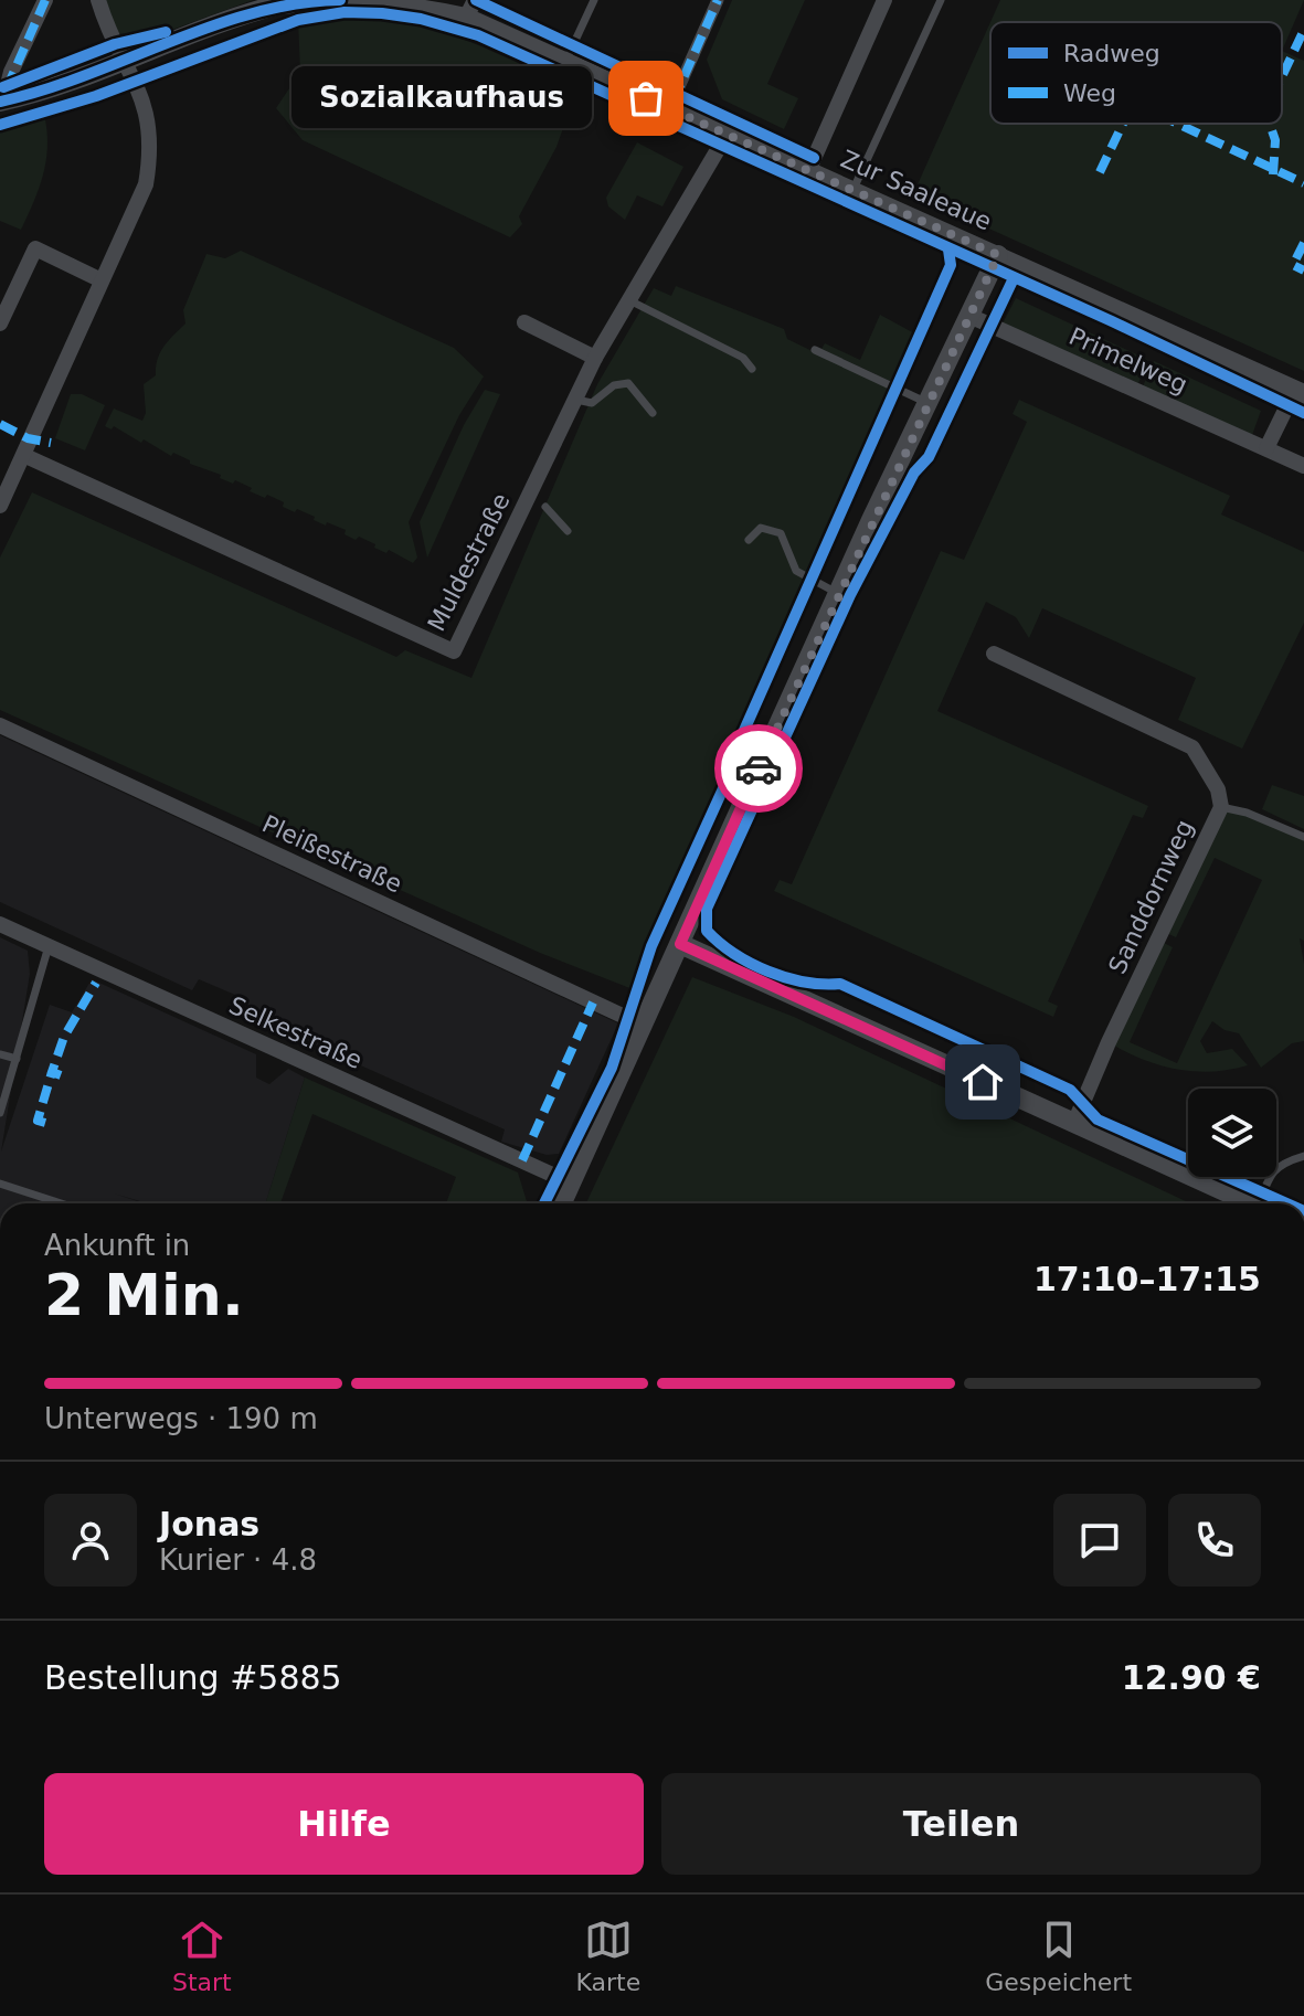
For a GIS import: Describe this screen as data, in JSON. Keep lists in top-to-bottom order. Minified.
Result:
{"streets":{"street":["Zur Saaleaue","Primelweg","Muldestraße","Pleißestraße","Sanddornweg","Selkestraße"]},"crossings":[["Zur Saaleaue","Muldestraße"]],"places":["Sozialkaufhaus"],"legend":["Radweg","Weg"],"page":{"bubble":"Sozialkaufhaus","heading":["2 Min.","Ankunft in","17:10–17:15"],"panel":["Jonas","Kurier · 4.8","Bestellung #5885","12.90 €"],"bar":"Unterwegs · 190 m","buttons":["Hilfe","Teilen"],"tabs":["Start","Karte","Gespeichert"]}}
